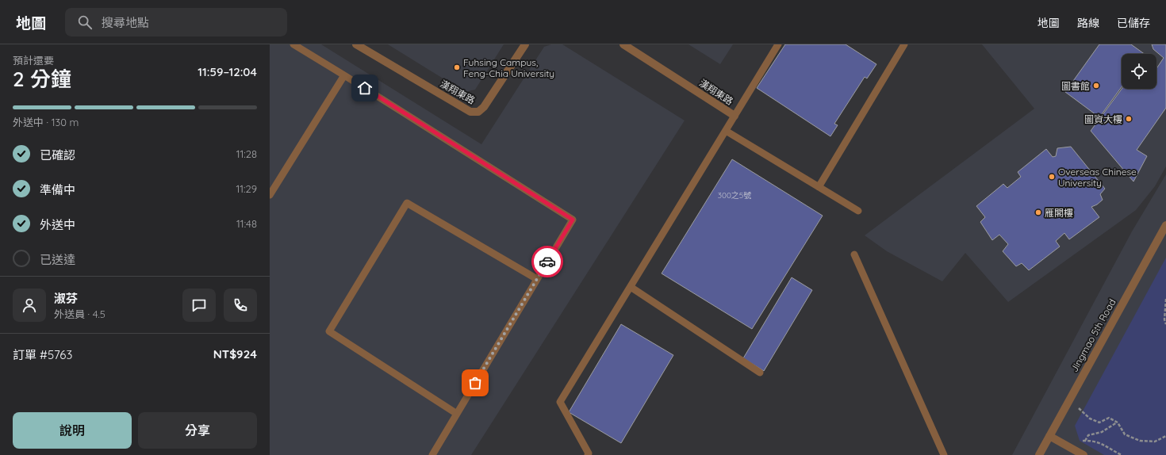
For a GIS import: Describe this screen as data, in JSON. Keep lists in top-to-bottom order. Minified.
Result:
{"streets":{"street":["漢翔東路","Jingmao 5th Road"]},"places":["Fuhsing Campus, Feng-Chia University","圖書館","圖資大樓","Overseas Chinese University","雁閣樓"],"house_numbers":["300之5號"],"page":{"header":"地圖","search":"搜尋地點","nav":["地圖","路線","已儲存"],"heading":["2 分鐘","預計還要","11:59–12:04"],"panel":["淑芬","外送員 · 4.5","訂單 #5763","NT$924"],"bar":"外送中 · 130 m","list":[["已確認","11:28"],["準備中","11:29"],["外送中","11:48"],"已送達"],"buttons":["說明","分享"]}}
